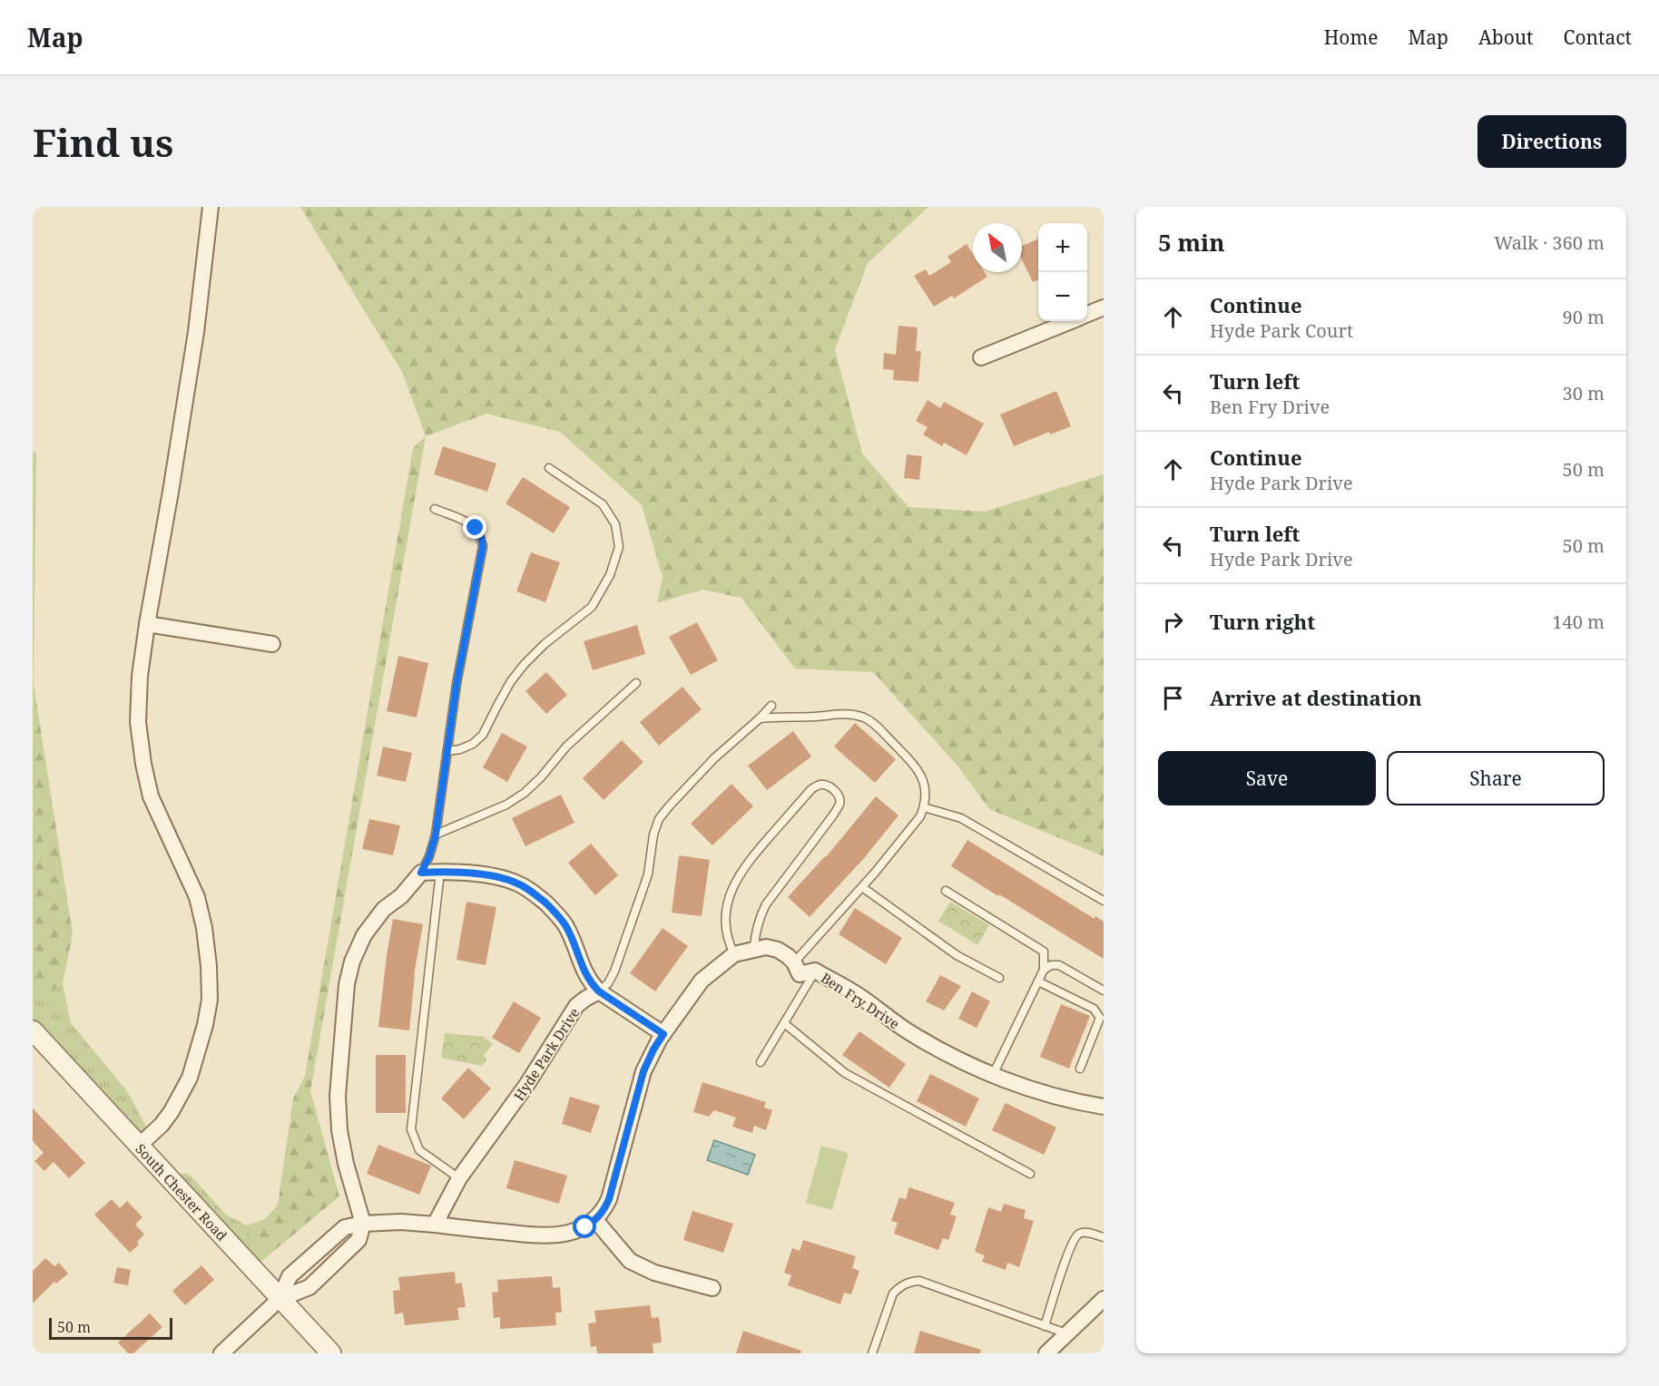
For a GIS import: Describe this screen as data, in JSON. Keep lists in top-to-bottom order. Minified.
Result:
{"streets":{"street":["Ben Fry Drive","Hyde Park Drive","South Chester Road"]},"scale_bar":"50 m","north":"top left","page":{"header":"Map","nav":["Home","Map","About","Contact"],"buttons":["Directions",["Save","Share"]],"title":"Find us","heading":["5 min","Walk · 360 m"],"map_buttons":["+","−"],"list":[["Continue","Hyde Park Court","90 m"],["Turn left","Ben Fry Drive","30 m"],["Continue","Hyde Park Drive","50 m"],["Turn left","Hyde Park Drive","50 m"],["Turn right","140 m"],"Arrive at destination"],"scale":"50 m"}}
